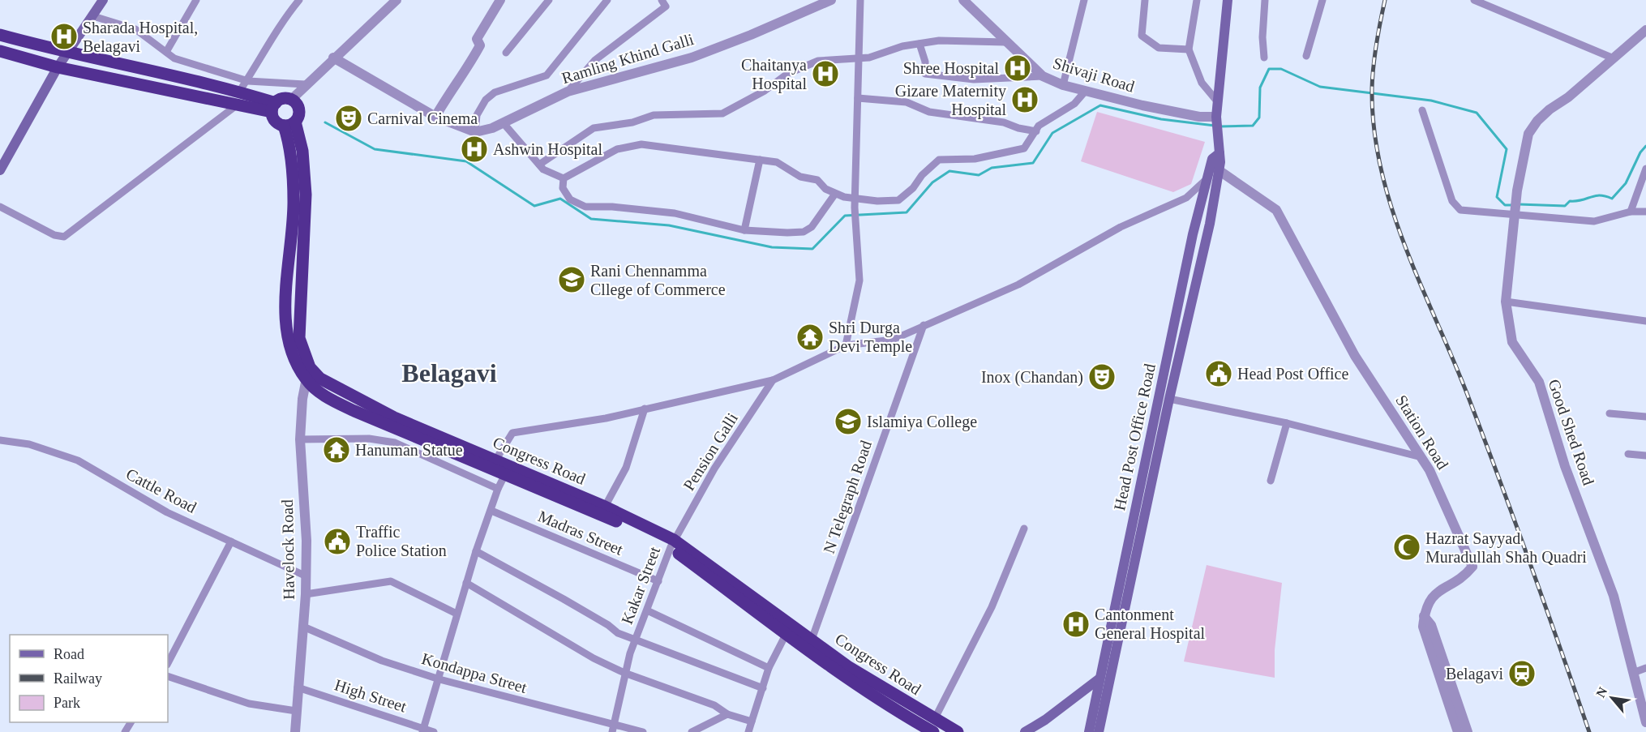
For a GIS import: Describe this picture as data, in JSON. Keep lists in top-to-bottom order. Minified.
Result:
{"streets":{"highway":["Congress Road"],"main road":["Head Post Office Road"],"street":["Ramling Khind Galli","Shivaji Road","Station Road","Good Shed Road","Pension Galli","Cattle Road","N Telegraph Road","Madras Street","Havelock Road","Kakar Street","Kondappa Street","High Street"]},"crossings":[["Shivaji Road","Head Post Office Road"],["Station Road","Head Post Office Road"],["Pension Galli","Congress Road"],["Pension Galli","Kakar Street"],["Congress Road","N Telegraph Road"],["Congress Road","Havelock Road"],["Congress Road","Kakar Street"],["Cattle Road","Havelock Road"],["Madras Street","Kakar Street"],["Havelock Road","Kondappa Street"],["Havelock Road","High Street"],["Kakar Street","Kondappa Street"]],"districts":["Belagavi"],"places":{"hospital":["Sharada Hospital, Belagavi","Shree Hospital","Chaitanya Hospital","Gizare Maternity Hospital","Ashwin Hospital","Cantonment General Hospital"],"theatre":["Carnival Cinema","Inox (Chandan)"],"school or university":["Rani Chennamma Cllege of Commerce","Islamiya College"],"temple":["Shri Durga Devi Temple","Hanuman Statue"],"public building":["Head Post Office","Traffic Police Station"],"mosque":["Hazrat Sayyad Muradullah Shah Quadri"],"station":["Belagavi"]},"legend":["Road","Railway","Park"],"north":"top left"}
